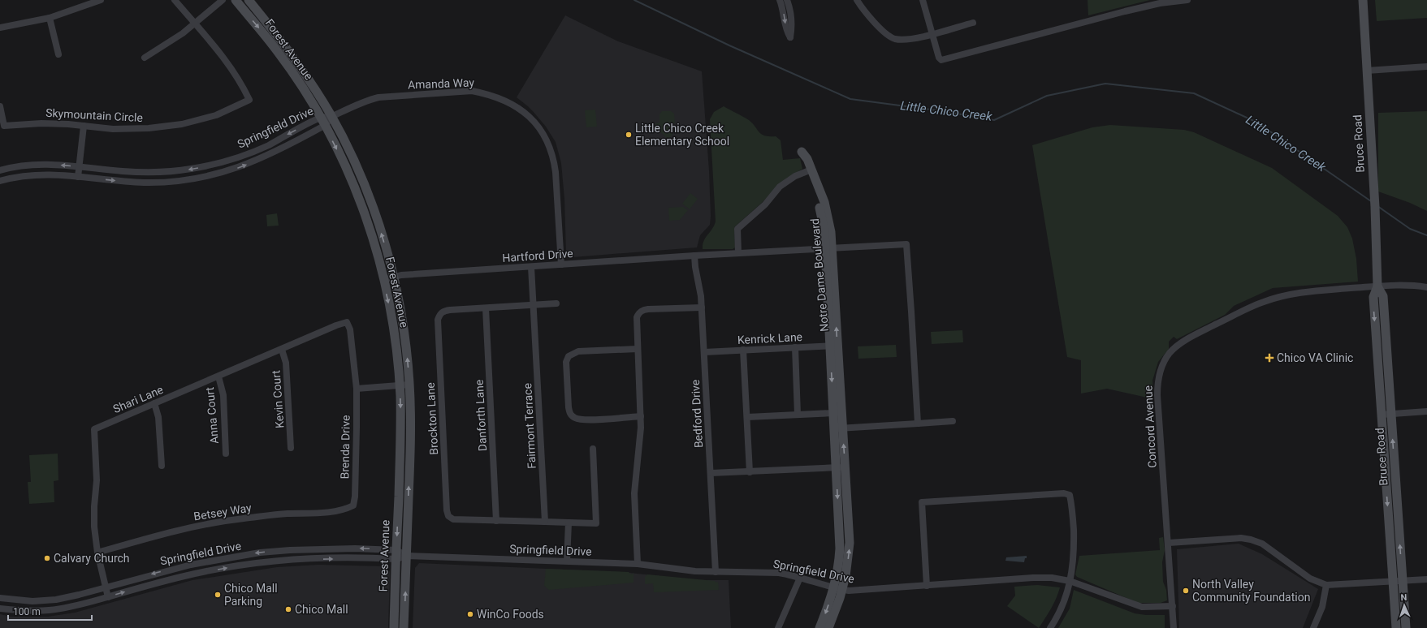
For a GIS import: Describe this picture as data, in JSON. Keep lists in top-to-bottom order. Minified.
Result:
{"streets":{"street":["Forest Avenue","Amanda Way","Skymountain Circle","Springfield Drive","Bruce Road","Hartford Drive","Notre Dame Boulevard","Kenrick Lane","Shari Lane","Kevin Court","Bedford Drive","Anna Court","Danforth Lane","Brockton Lane","Fairmont Terrace","Concord Avenue","Brenda Drive","Betsey Way"]},"crossings":[["Forest Avenue","Amanda Way"],["Forest Avenue","Springfield Drive"],["Forest Avenue","Hartford Drive"],["Amanda Way","Springfield Drive"],["Amanda Way","Hartford Drive"],["Springfield Drive","Notre Dame Boulevard"],["Springfield Drive","Shari Lane"],["Springfield Drive","Bedford Drive"],["Springfield Drive","Concord Avenue"],["Bruce Road","Concord Avenue"],["Hartford Drive","Notre Dame Boulevard"],["Hartford Drive","Bedford Drive"],["Hartford Drive","Fairmont Terrace"],["Notre Dame Boulevard","Kenrick Lane"],["Kenrick Lane","Bedford Drive"],["Shari Lane","Kevin Court"],["Shari Lane","Anna Court"],["Shari Lane","Brenda Drive"],["Shari Lane","Betsey Way"],["Danforth Lane","Brockton Lane"],["Brenda Drive","Betsey Way"]],"water":["Little Chico Creek"],"places":{"other":["Little Chico Creek Elementary School","Calvary Church","North Valley Community Foundation","Chico Mall Parking","Chico Mall","WinCo Foods"],"health":["Chico VA Clinic"]},"scale_bar":"100 m","north":"top"}
